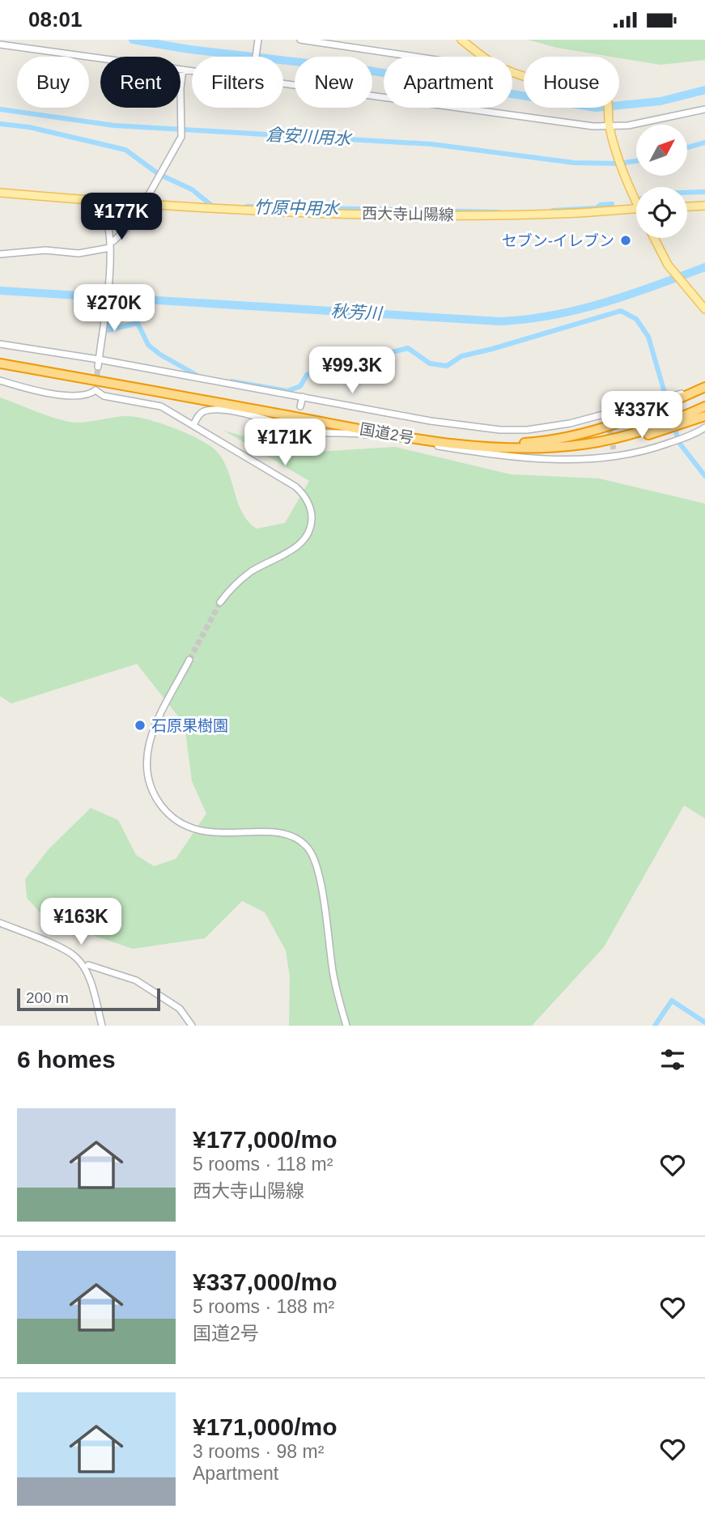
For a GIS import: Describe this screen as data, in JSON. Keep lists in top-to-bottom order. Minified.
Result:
{"streets":{"highway":["国道2号"],"main road":["西大寺山陽線"]},"water":["倉安川用水","竹原中用水","秋芳川"],"places":["セブン-イレブン","石原果樹園"],"scale_bar":"200 m","north":"top right","page":{"status":"08:01","chip":["Buy","Rent","Filters","New","Apartment","House"],"price":["¥177K","¥270K","¥99.3K","¥337K","¥171K","¥163K"],"scale":"200 m","heading":"6 homes","list":[{"name":"¥177,000/mo","note":"5 rooms · 118 m² · 西大寺山陽線"},{"name":"¥337,000/mo","note":"5 rooms · 188 m² · 国道2号"},{"name":"¥171,000/mo","note":"3 rooms · 98 m² · Apartment"}]}}
